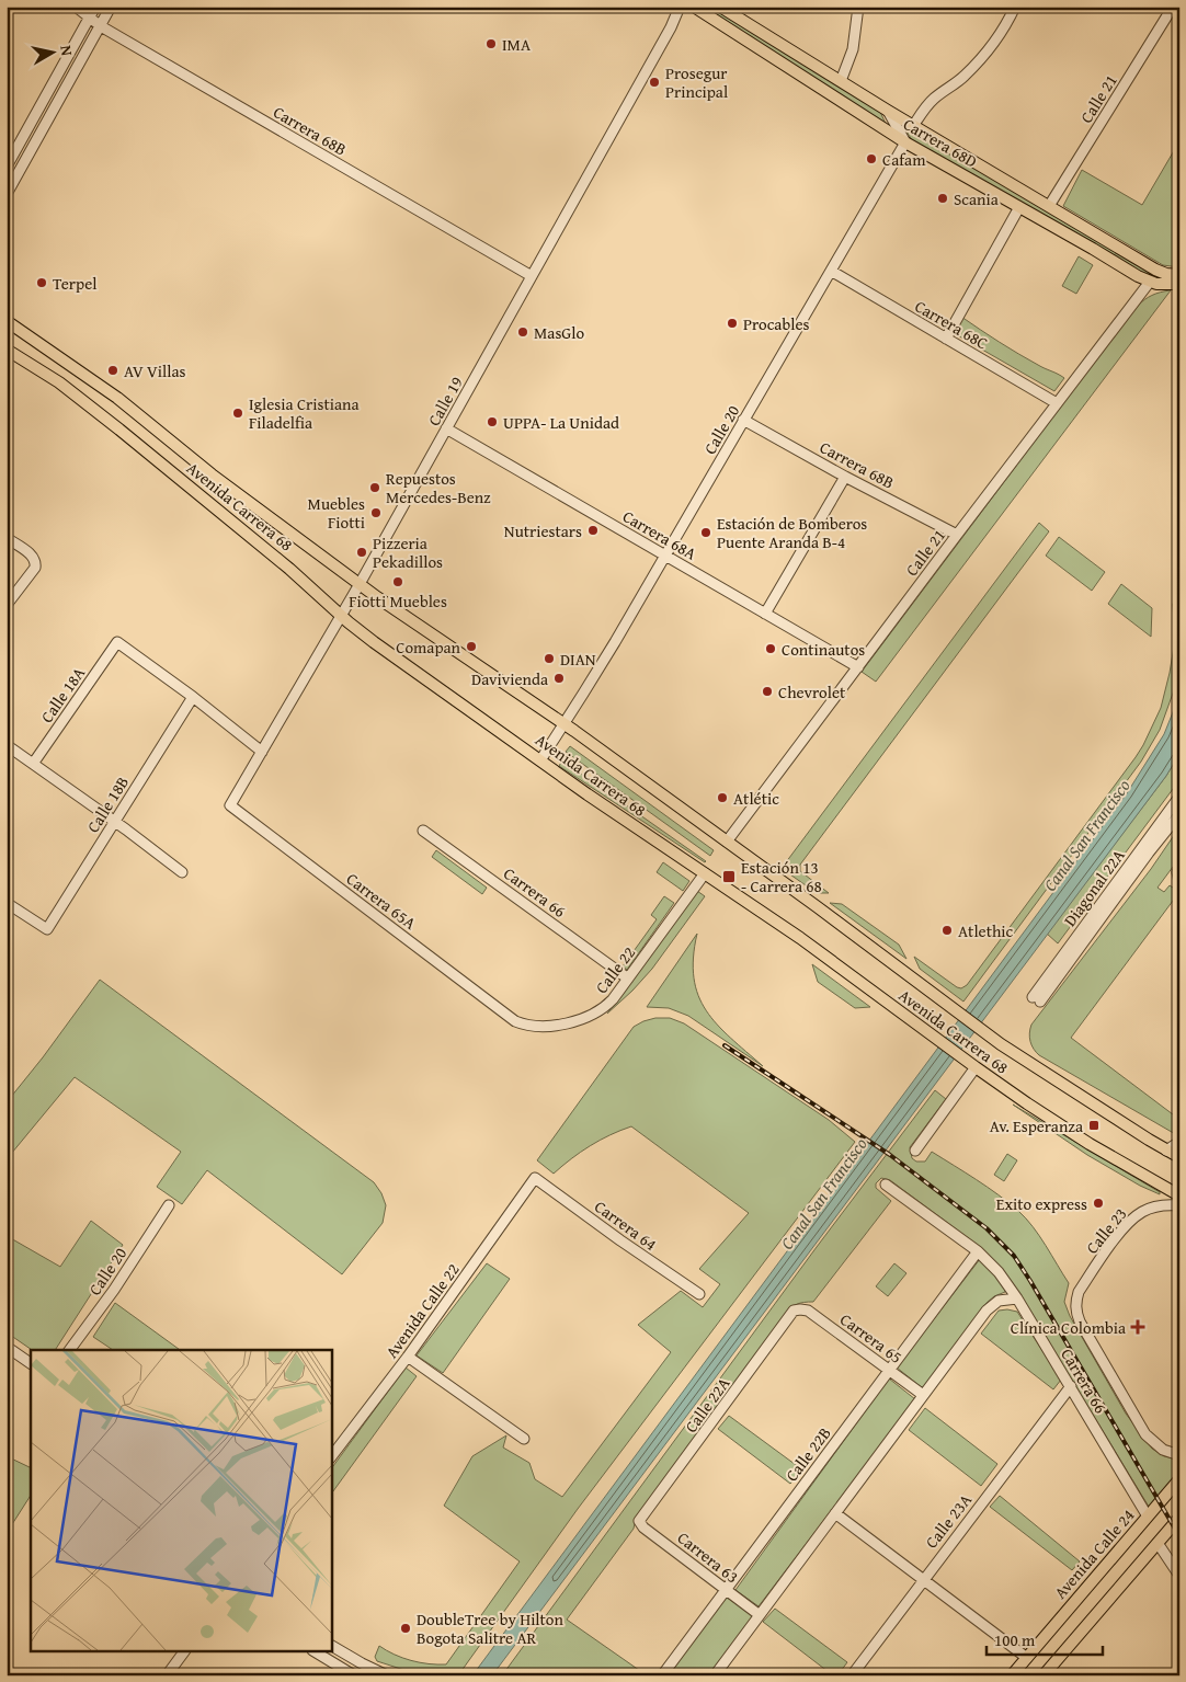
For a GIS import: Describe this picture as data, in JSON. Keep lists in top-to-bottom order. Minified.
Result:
{"streets":{"main road":["Carrera 68D","Avenida Carrera 68","Avenida Calle 24"],"street":["Calle 21","Carrera 68B","Carrera 68C","Calle 19","Calle 20","Carrera 68A","Calle 18A","Calle 18B","Diagonal 22A","Carrera 66","Carrera 65A","Calle 22","Carrera 64","Calle 23","Avenida Calle 22","Carrera 65","Calle 22A","Calle 22B","Calle 23A","Carrera 63"]},"crossings":[["Calle 21","Carrera 68B"],["Calle 21","Carrera 68D"],["Calle 21","Carrera 68C"],["Calle 21","Avenida Carrera 68"],["Calle 21","Carrera 68A"],["Carrera 68B","Calle 19"],["Carrera 68B","Calle 20"],["Carrera 68D","Calle 20"],["Carrera 68C","Calle 20"],["Calle 19","Avenida Carrera 68"],["Calle 19","Carrera 68A"],["Calle 19","Carrera 65A"],["Calle 20","Avenida Carrera 68"],["Calle 20","Carrera 68A"],["Avenida Carrera 68","Calle 22"],["Calle 18A","Calle 18B"],["Carrera 66","Calle 22"],["Carrera 66","Calle 23"],["Carrera 66","Calle 22B"],["Carrera 66","Calle 23A"],["Carrera 66","Avenida Calle 24"],["Carrera 65A","Calle 22"],["Carrera 64","Avenida Calle 22"],["Carrera 65","Calle 22A"],["Carrera 65","Calle 22B"],["Calle 22A","Carrera 63"],["Calle 22B","Carrera 63"]],"water":["Canal San Francisco"],"places":{"other":["IMA","Prosegur Principal","Cafam","Scania","Terpel","Procables","MasGlo","AV Villas","Iglesia Cristiana Filadelfia","UPPA- La Unidad","Repuestos Mercedes-Benz","Muebles Fiotti","Nutriestars","Estación de Bomberos Puente Aranda B-4","Pizzeria Pekadillos","Fiotti Muebles","Comapan","Continautos","DIAN","Davivienda","Chevrolet","Atlétic","Atlethic","Exito express","DoubleTree by Hilton Bogota Salitre AR"],"transit":["Estación 13 - Carrera 68","Av. Esperanza"],"health":["Clínica Colombia"]},"scale_bar":"100 m","north":"right"}
